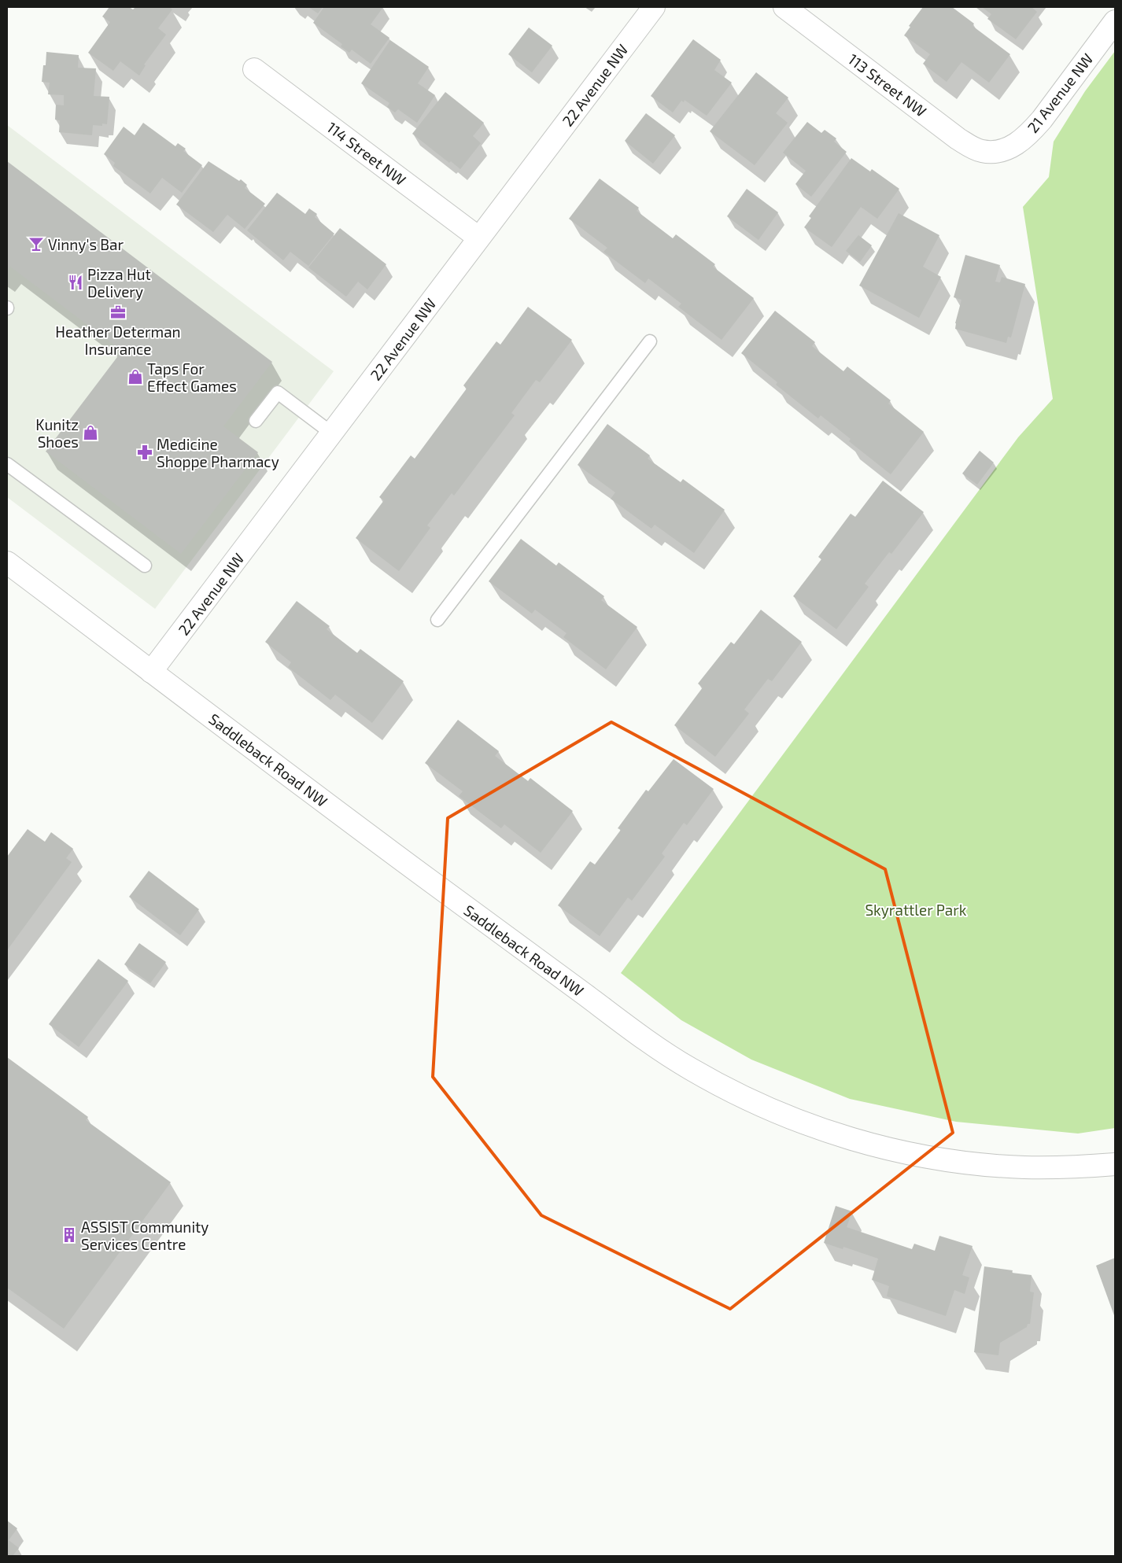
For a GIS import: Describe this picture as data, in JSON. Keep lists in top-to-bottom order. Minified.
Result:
{"streets":{"street":["22 Avenue NW","113 Street NW","21 Avenue NW","114 Street NW","Saddleback Road NW"]},"crossings":[["22 Avenue NW","114 Street NW"],["22 Avenue NW","Saddleback Road NW"],["113 Street NW","21 Avenue NW"]],"parks":["Skyrattler Park"],"places":{"bar":["Vinny's Bar"],"restaurant":["Pizza Hut Delivery"],"office":["Heather Determan Insurance"],"shop":["Taps For Effect Games","Kunitz Shoes"],"pharmacy":["Medicine Shoppe Pharmacy"],"building":["ASSIST Community Services Centre"]}}
